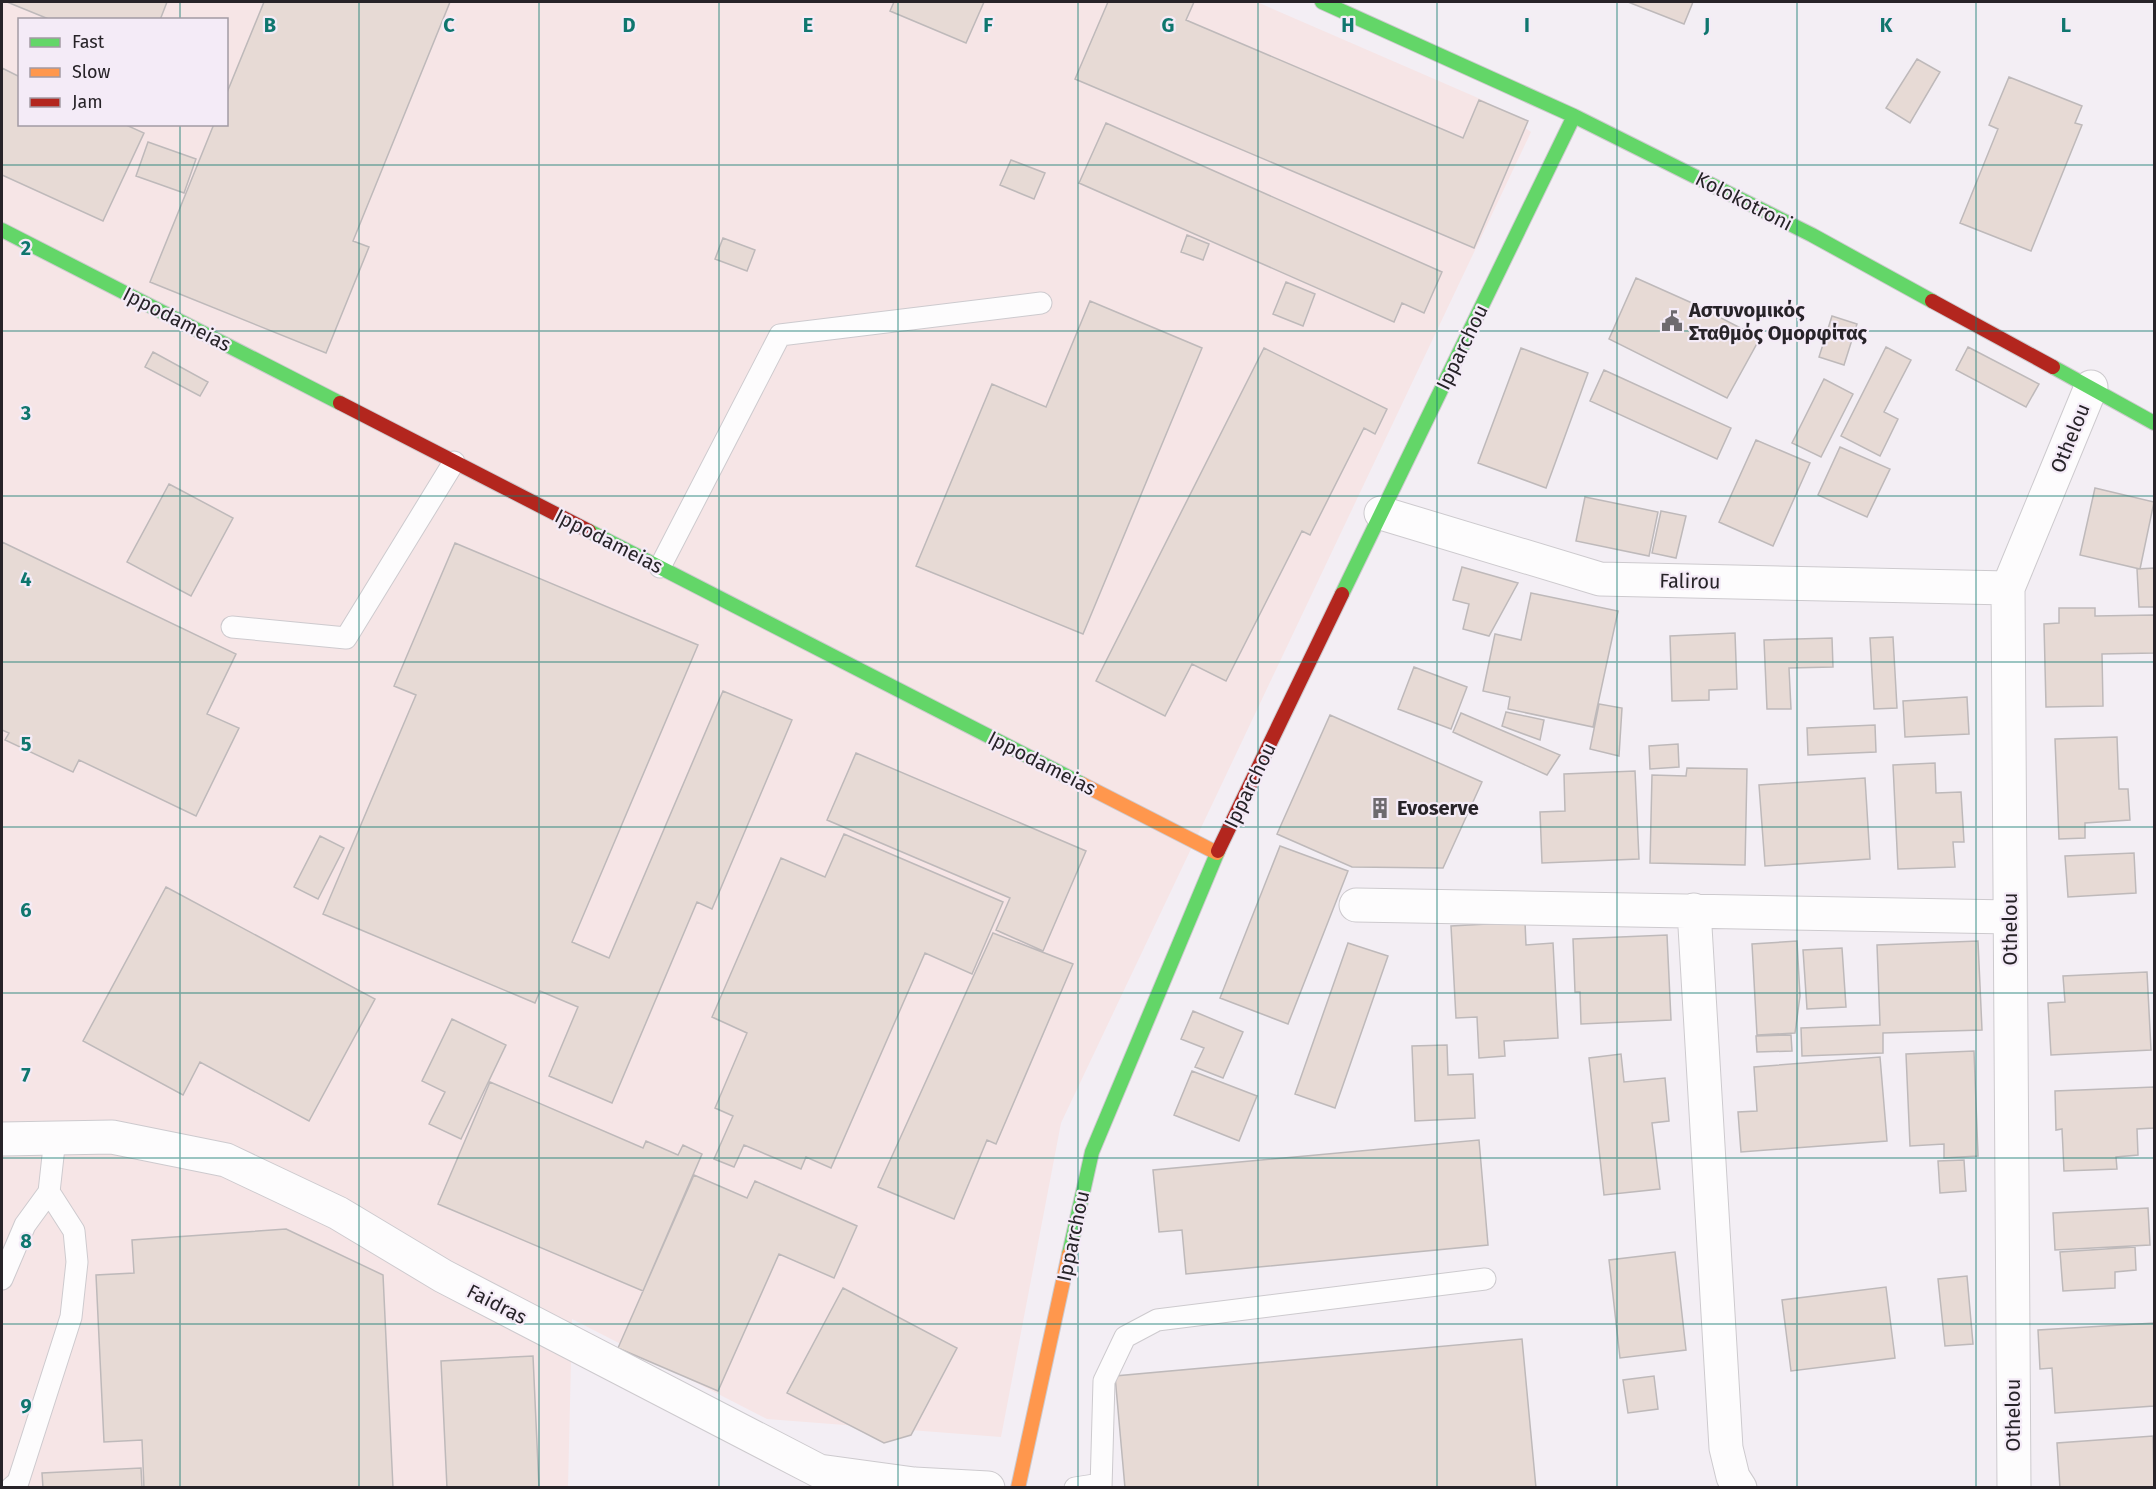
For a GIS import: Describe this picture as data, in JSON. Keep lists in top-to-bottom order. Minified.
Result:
{"streets":{"street":["Kolokotroni","Ippodameias","Ipparchou","Othelou","Falirou","Faidras"]},"crossings":[["Kolokotroni","Ipparchou"],["Kolokotroni","Othelou"],["Ippodameias","Ipparchou"],["Ipparchou","Falirou"],["Othelou","Falirou"]],"places":{"public building":["Αστυνομικός Σταθμός Ομορφίτας"],"building":["Evoserve"]},"legend":["Fast","Slow","Jam"],"grid":{"columns":["B","C","D","E","F","G","H","I","J","K","L"],"rows":["2","3","4","5","6","7","8","9"]}}
